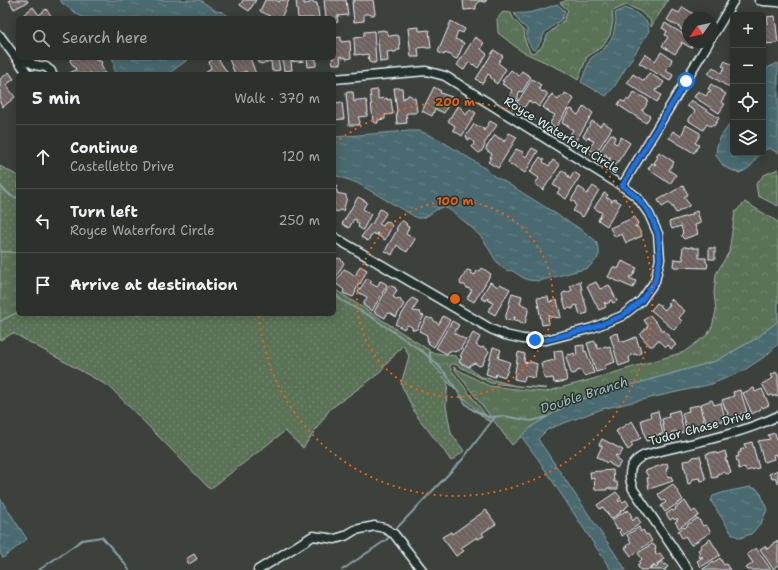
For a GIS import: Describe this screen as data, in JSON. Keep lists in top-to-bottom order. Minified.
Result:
{"streets":{"street":["Royce Waterford Circle","Tudor Chase Drive"]},"water":["Double Branch"],"north":"bottom left","page":{"map_buttons":["+","−"],"search":"Search here","heading":["5 min","Walk · 370 m"],"list":[["Continue","Castelletto Drive","120 m"],["Turn left","Royce Waterford Circle","250 m"],"Arrive at destination"]},"rings":["200 m","100 m"]}
